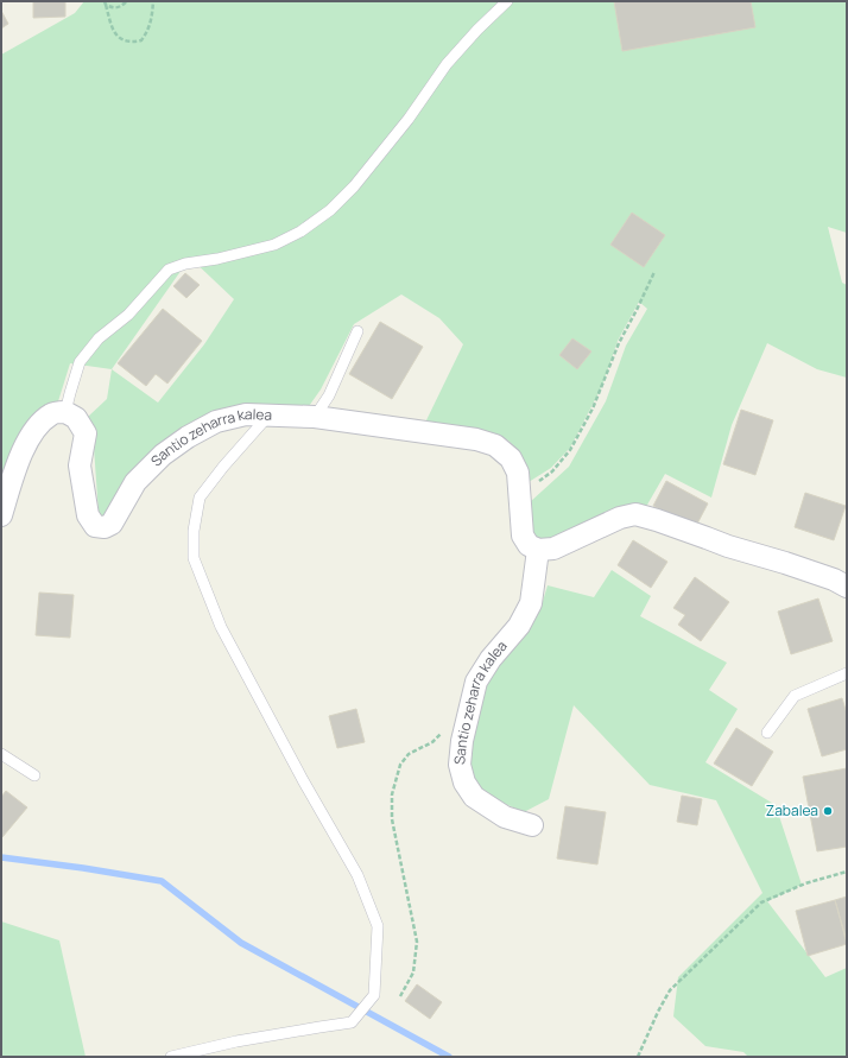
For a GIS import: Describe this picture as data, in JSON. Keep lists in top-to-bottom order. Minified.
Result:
{"streets":{"street":["Santio zeharra kalea"]},"places":["Zabalea"]}
